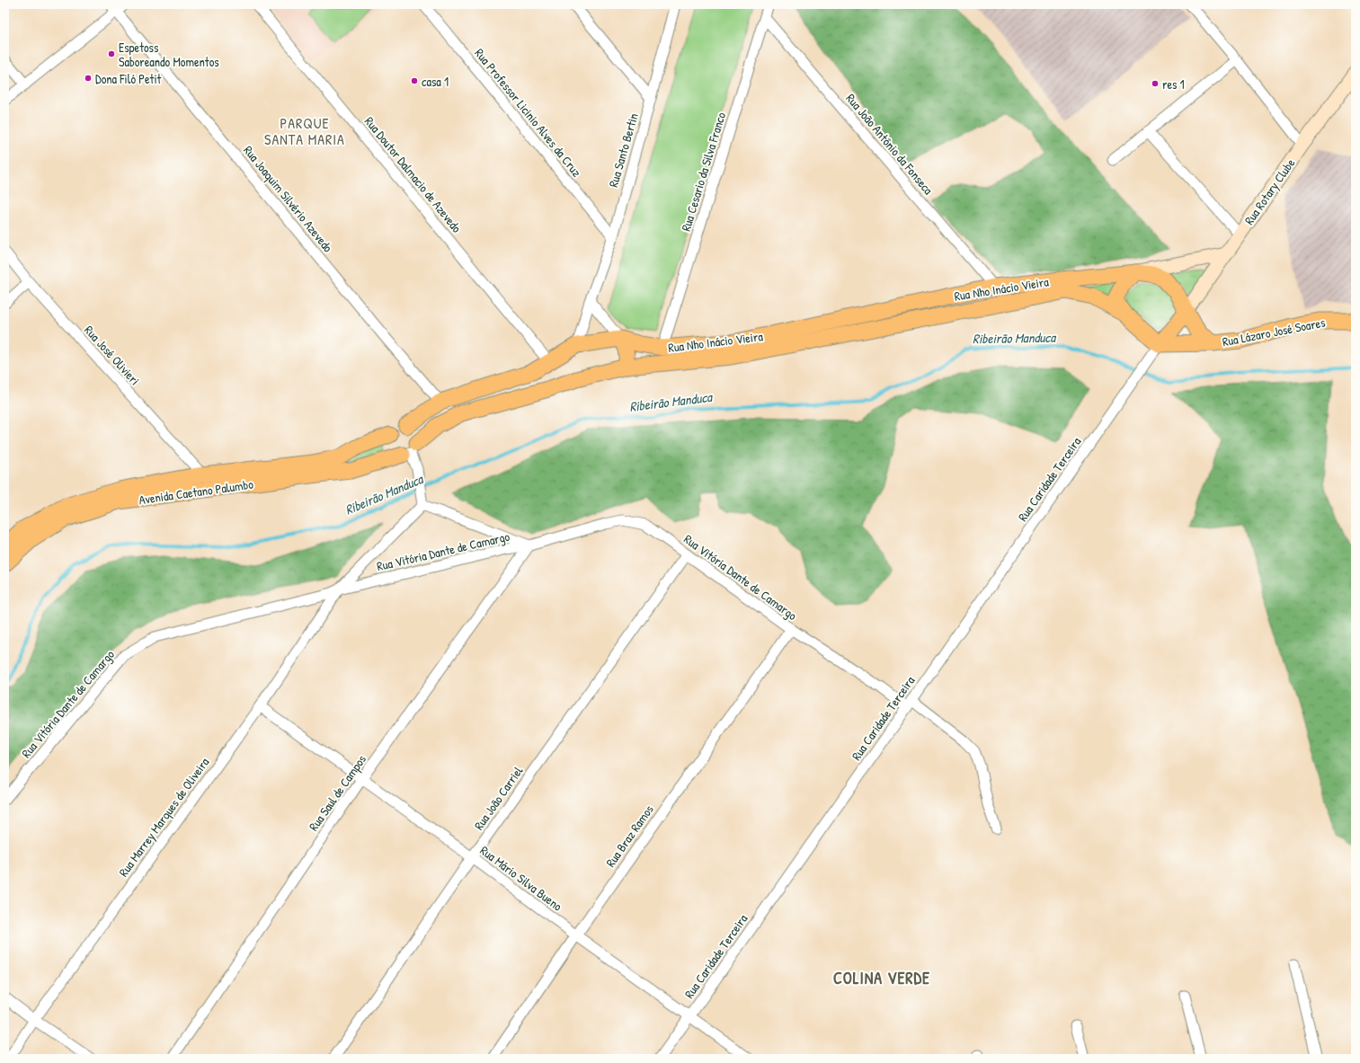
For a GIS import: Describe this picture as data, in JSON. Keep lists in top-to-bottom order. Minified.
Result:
{"streets":{"main road":["Rua Rotary Clube","Rua Nho Inácio Vieira","Rua Lázaro José Soares","Avenida Caetano Palumbo"],"street":["Rua Professor Licinio Alves da Cruz","Rua João Antônio da Fonseca","Rua Santo Bertin","Rua Cesario da Silva Franco","Rua Doutor Dalmacio de Azevedo","Rua Joaquim Silvério Azevedo","Rua José Olivieri","Rua Caridade Terceira","Rua Vitória Dante de Camargo","Rua Saul de Campos","Rua João Carriel","Rua Marrey Marques de Oliveira","Rua Braz Ramos","Rua Mário Silva Bueno"]},"crossings":[["Rua Professor Licinio Alves da Cruz","Rua Santo Bertin"],["Rua João Antônio da Fonseca","Rua Cesario da Silva Franco"],["Rua João Antônio da Fonseca","Rua Nho Inácio Vieira"],["Rua Santo Bertin","Rua Nho Inácio Vieira"],["Rua Cesario da Silva Franco","Rua Nho Inácio Vieira"],["Rua Doutor Dalmacio de Azevedo","Rua Nho Inácio Vieira"],["Rua Rotary Clube","Rua Lázaro José Soares"],["Rua Rotary Clube","Rua Caridade Terceira"],["Rua Joaquim Silvério Azevedo","Rua Nho Inácio Vieira"],["Rua Nho Inácio Vieira","Avenida Caetano Palumbo"],["Rua Lázaro José Soares","Rua Caridade Terceira"],["Rua José Olivieri","Avenida Caetano Palumbo"],["Rua Caridade Terceira","Rua Vitória Dante de Camargo"],["Rua Caridade Terceira","Rua Mário Silva Bueno"],["Rua Vitória Dante de Camargo","Rua Saul de Campos"],["Rua Vitória Dante de Camargo","Rua João Carriel"],["Rua Vitória Dante de Camargo","Rua Marrey Marques de Oliveira"],["Rua Vitória Dante de Camargo","Rua Braz Ramos"],["Rua Saul de Campos","Rua Mário Silva Bueno"],["Rua João Carriel","Rua Mário Silva Bueno"],["Rua Marrey Marques de Oliveira","Rua Mário Silva Bueno"],["Rua Braz Ramos","Rua Mário Silva Bueno"]],"districts":["PARQUE SANTA MARIA","COLINA VERDE"],"water":["Ribeirão Manduca"],"places":["Espetoss Saboreando Momentos","Dona Filó Petit","casa 1","res 1"]}
